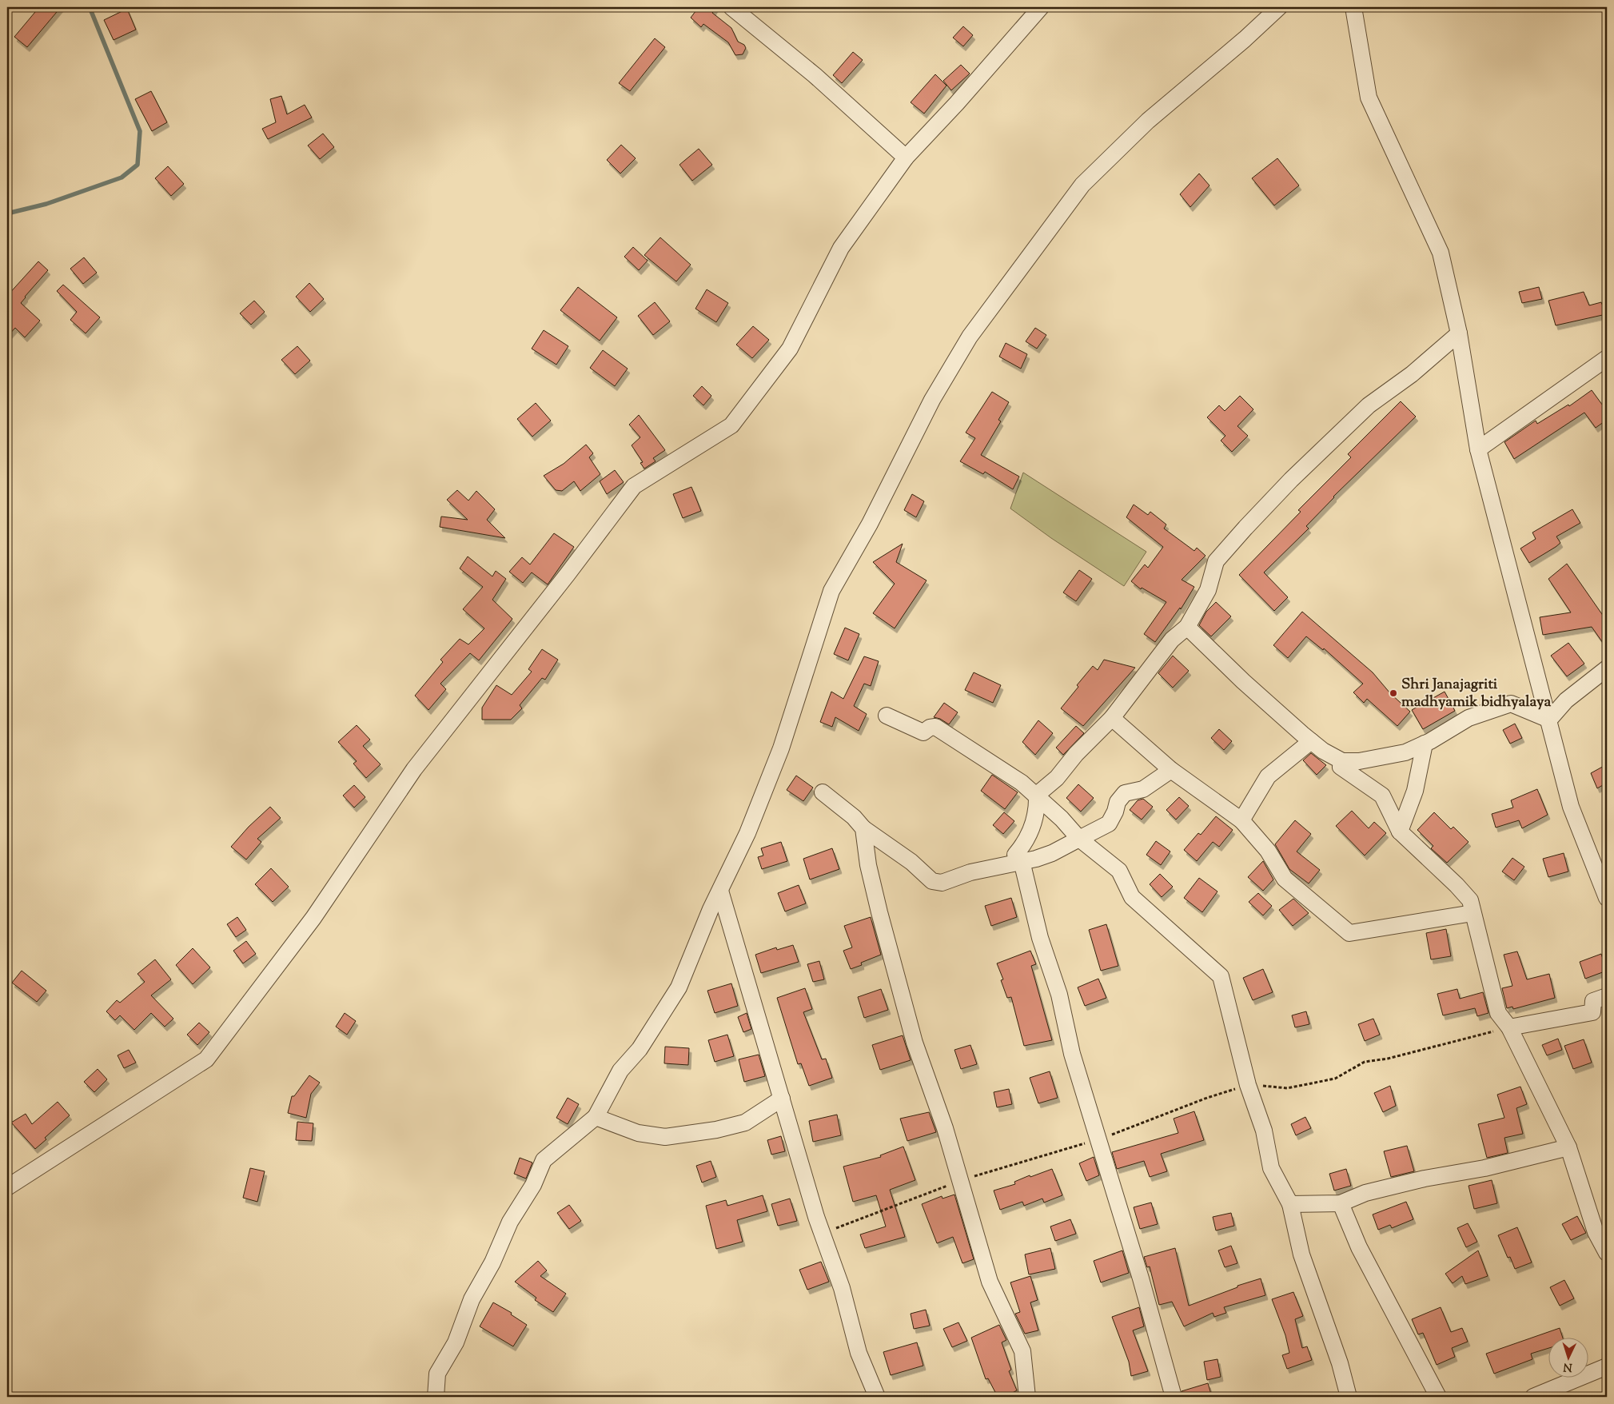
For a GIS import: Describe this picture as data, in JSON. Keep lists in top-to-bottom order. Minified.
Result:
{"places":["Shri Janajagriti madhyamik bidhyalaya"],"north":"bottom"}
